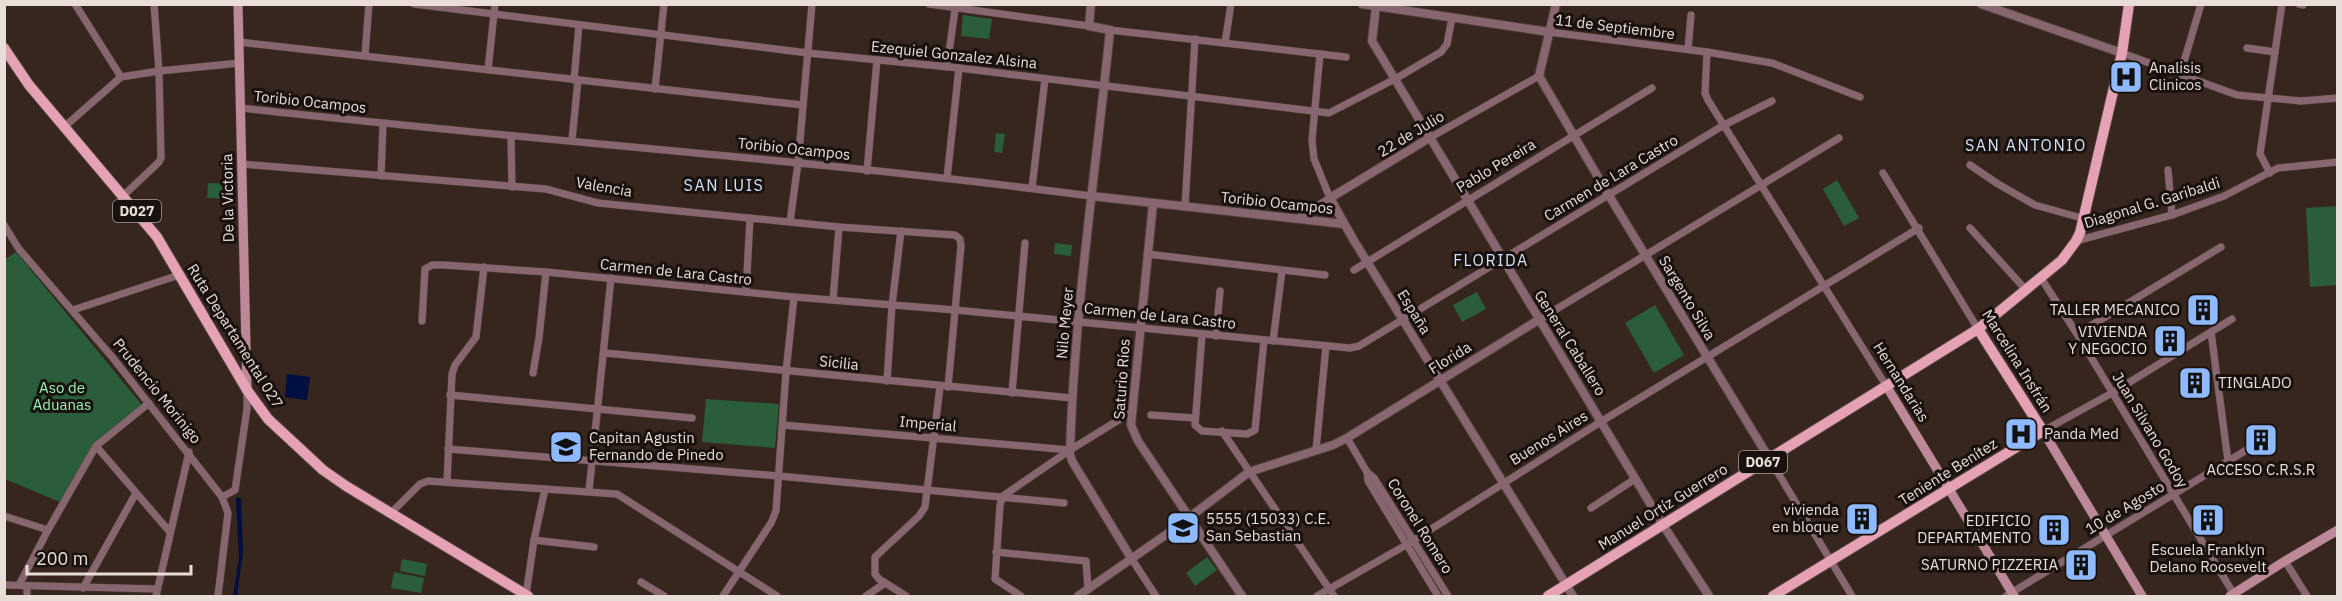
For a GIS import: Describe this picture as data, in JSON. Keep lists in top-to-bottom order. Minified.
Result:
{"streets":{"main road":["De la Victoria","D027","Ruta Departamental 027","Marcelina Insfrán","Hernandarias","D067","Teniente Benítez","Manuel Ortíz Guerrero"],"street":["11 de Septiembre","Ezequiel Gonzalez Alsina","Toribio Ocampos","22 de Julio","Pablo Pereira","Carmen de Lara Castro","Valencia","Diagonal G. Garibaldi","Sargento Silva","España","Nilo Meyer","General Caballero","Florida","Sicilia","Saturio Ríos","Prudencio Morinigo","Imperial","Juan Silvano Godoy","Buenos Aires","10 de Agosto","Coronel Romero"]},"crossings":[["11 de Septiembre","Ezequiel Gonzalez Alsina"],["11 de Septiembre","General Caballero"],["11 de Septiembre","Hernandarias"],["Ezequiel Gonzalez Alsina","España"],["Ezequiel Gonzalez Alsina","Nilo Meyer"],["Ezequiel Gonzalez Alsina","General Caballero"],["Toribio Ocampos","22 de Julio"],["Toribio Ocampos","De la Victoria"],["Toribio Ocampos","España"],["Toribio Ocampos","Nilo Meyer"],["Toribio Ocampos","Saturio Ríos"],["22 de Julio","Sargento Silva"],["22 de Julio","España"],["22 de Julio","General Caballero"],["Pablo Pereira","Sargento Silva"],["Pablo Pereira","España"],["Pablo Pereira","General Caballero"],["Carmen de Lara Castro","Valencia"],["Carmen de Lara Castro","Sargento Silva"],["Carmen de Lara Castro","España"],["Carmen de Lara Castro","Nilo Meyer"],["Carmen de Lara Castro","General Caballero"],["Carmen de Lara Castro","Saturio Ríos"],["Carmen de Lara Castro","Hernandarias"],["Valencia","De la Victoria"],["De la Victoria","Ruta Departamental 027"],["Diagonal G. Garibaldi","D067"],["Sargento Silva","Florida"],["Sargento Silva","Buenos Aires"],["Sargento Silva","Teniente Benítez"],["Sargento Silva","Manuel Ortíz Guerrero"],["España","Florida"],["España","Buenos Aires"],["España","Manuel Ortíz Guerrero"],["Nilo Meyer","Florida"],["Nilo Meyer","Sicilia"],["Nilo Meyer","Imperial"],["General Caballero","Florida"],["General Caballero","Buenos Aires"],["General Caballero","Manuel Ortíz Guerrero"],["Florida","Saturio Ríos"],["Florida","Hernandarias"],["Florida","Coronel Romero"],["Marcelina Insfrán","Buenos Aires"],["Marcelina Insfrán","D067"],["Marcelina Insfrán","Teniente Benítez"],["Marcelina Insfrán","Manuel Ortíz Guerrero"],["Marcelina Insfrán","10 de Agosto"],["Hernandarias","Buenos Aires"],["Hernandarias","Teniente Benítez"],["Hernandarias","Manuel Ortíz Guerrero"],["Hernandarias","10 de Agosto"],["Juan Silvano Godoy","D067"],["Juan Silvano Godoy","Teniente Benítez"],["Juan Silvano Godoy","10 de Agosto"],["Buenos Aires","Coronel Romero"],["D067","Manuel Ortíz Guerrero"]],"districts":["SAN ANTONIO","SAN LUIS","FLORIDA"],"parks":["Aso de Aduanas"],"places":{"hospital":["Analisis Clinicos","Panda Med"],"building":["TALLER MECANICO","VIVIENDA Y NEGOCIO","TINGLADO","ACCESO C.R.S.R","vivienda en bloque","Escuela Franklyn Delano Roosevelt","EDIFICIO DEPARTAMENTO","SATURNO PIZZERIA"],"school or university":["Capitan Agustin Fernando de Pinedo","5555 (15033) C.E. San Sebastian"]},"scale_bar":"200 m"}
